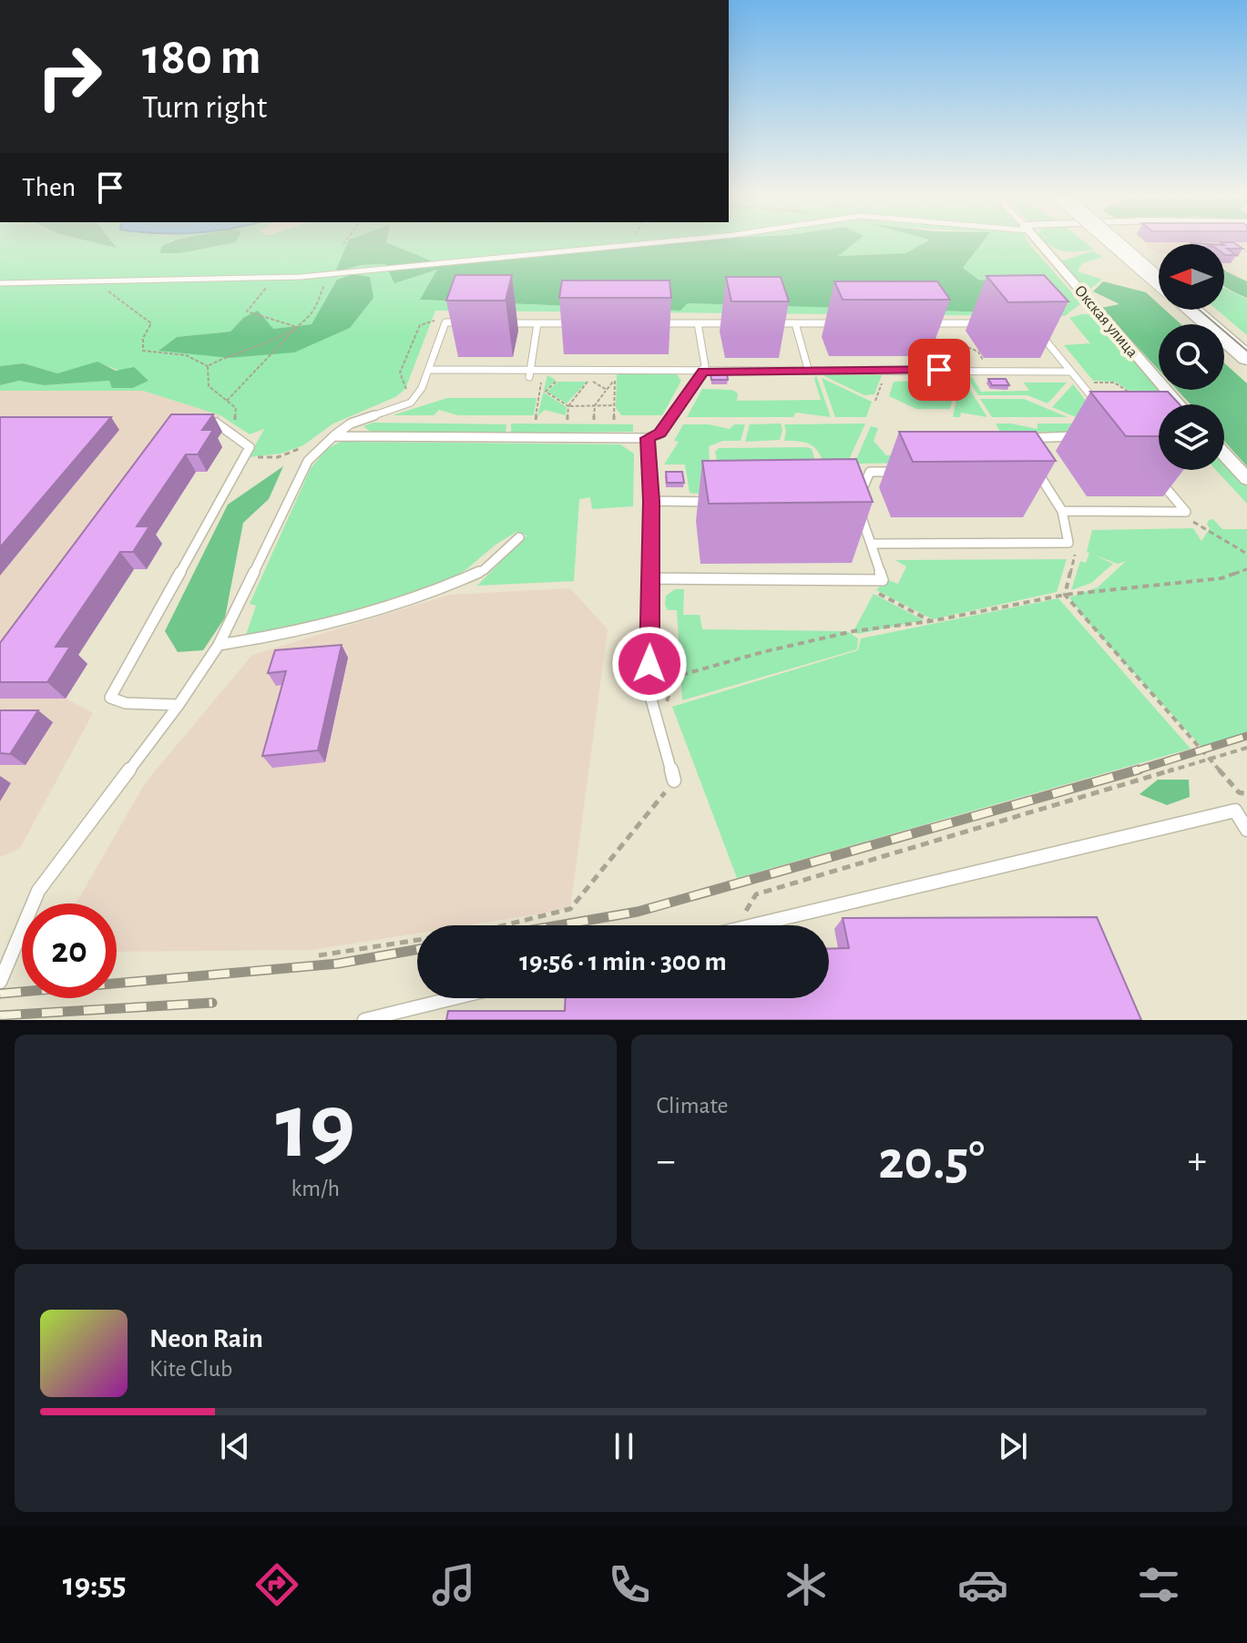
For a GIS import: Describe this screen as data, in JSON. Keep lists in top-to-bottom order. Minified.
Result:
{"streets":{"street":["Окская улица"]},"north":"left","page":{"turn":["180 m","Turn right"],"then":"Then","limit":"20","trip":"19:56 · 1 min · 300 m","tile":[["19","km/h"],"Climate"],"heat":["−","20.5°","+"],"song":["Neon Rain","Kite Club"],"tabs":"19:55"}}
